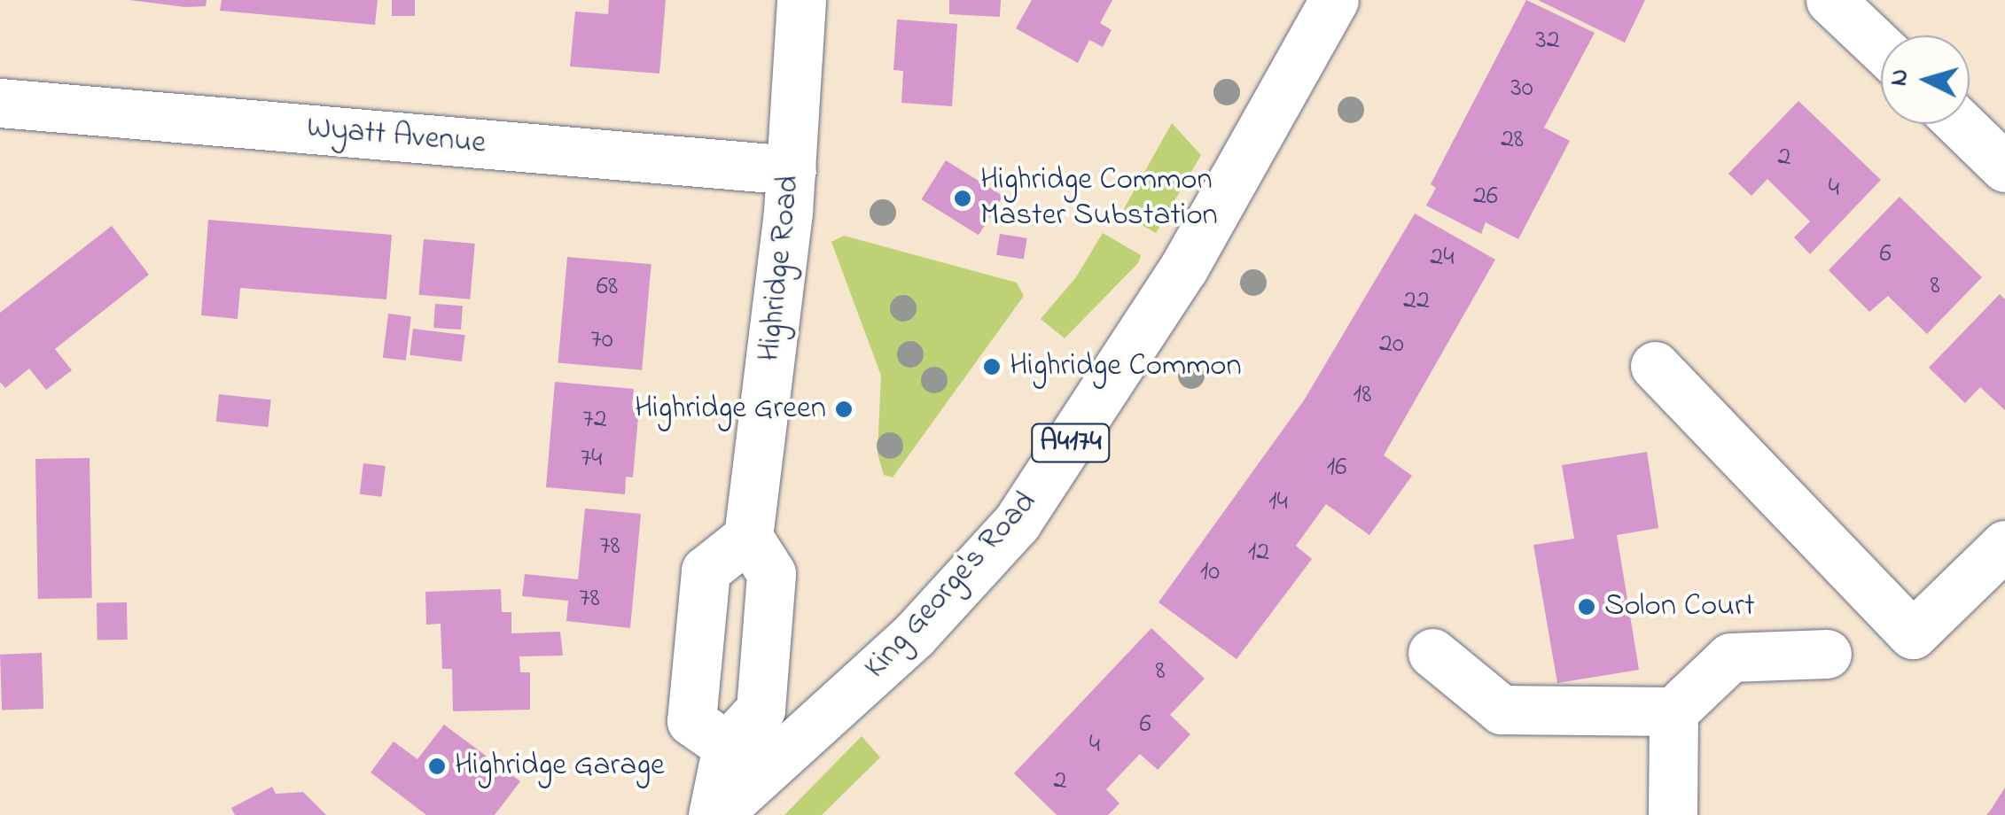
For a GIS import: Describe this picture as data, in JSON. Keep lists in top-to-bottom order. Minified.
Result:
{"streets":{"main road":["Wyatt Avenue","Highridge Road","A4174","King George's Road"]},"crossings":[["Wyatt Avenue","Highridge Road"]],"places":["Highridge Common Master Substation","Highridge Common","Highridge Green","Solon Court","Highridge Garage"],"house_numbers":["32","30","28","2","4","26","6","24","8","68","22","70","20","18","72","74","16","14","78","12","10","78","8","6","4","2"],"north":"left"}
